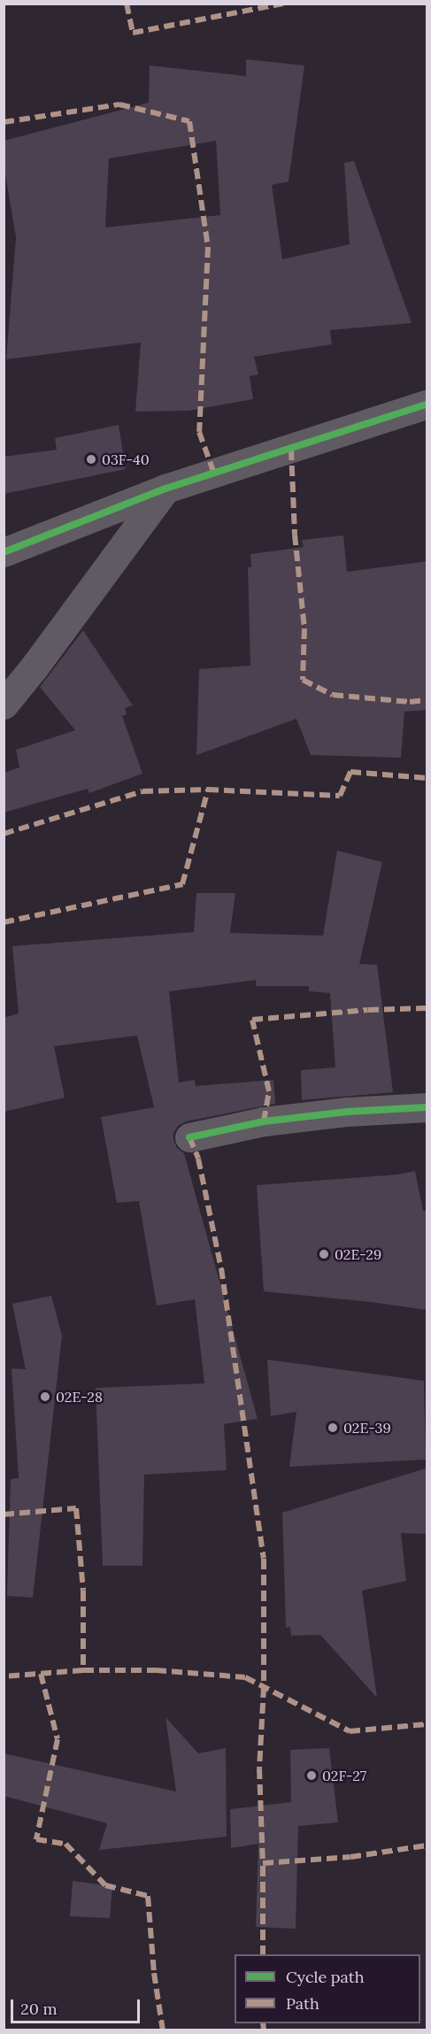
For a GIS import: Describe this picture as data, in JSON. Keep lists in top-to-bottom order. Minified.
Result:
{"places":["03F-40","02E-29","02E-28","02E-39","02F-27"],"legend":["Cycle path","Path"],"scale_bar":"20 m"}
